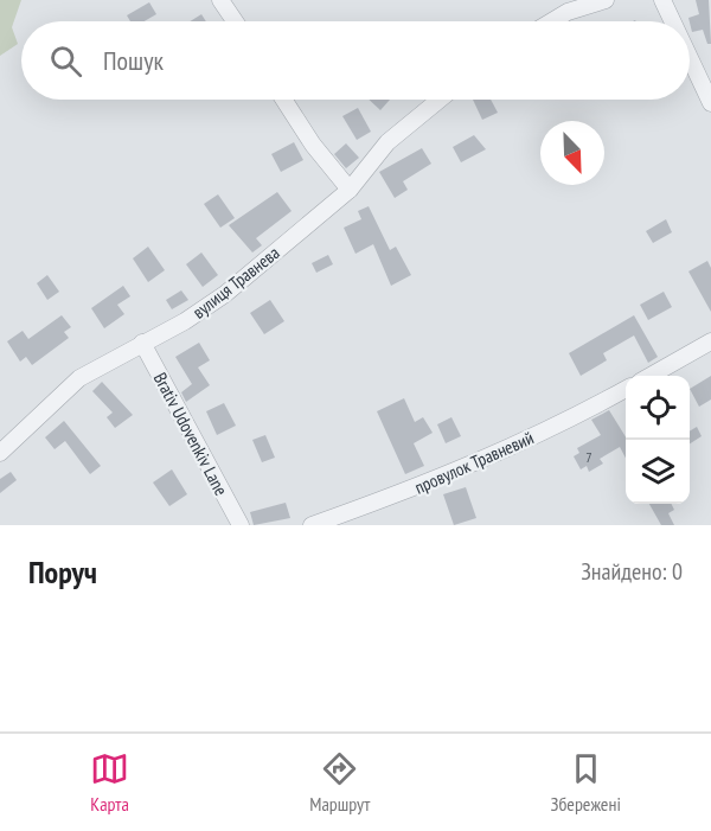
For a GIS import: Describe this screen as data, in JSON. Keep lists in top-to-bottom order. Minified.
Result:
{"streets":{"street":["вулиця Травнева","Brativ Udovenkiv Lane","провулок Травневий"]},"crossings":[["вулиця Травнева","Brativ Udovenkiv Lane"]],"house_numbers":["7"],"north":"bottom right","page":{"search":"Пошук","heading":["Поруч","Знайдено: 0"],"nav":["Карта","Маршрут","Збережені"]}}
